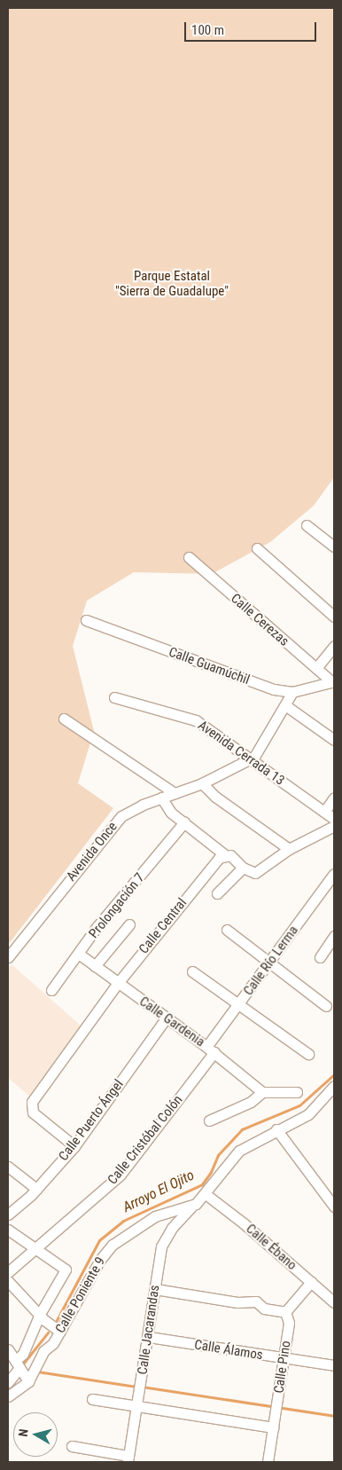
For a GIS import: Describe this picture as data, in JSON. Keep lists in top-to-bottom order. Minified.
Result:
{"streets":{"street":["Calle Cerezas","Calle Guamúchil","Avenida Cerrada 13","Avenida Once","Prolongación 7","Calle Central","Calle Río Lerma","Calle Gardenia","Calle Puerto Ángel","Calle Cristóbal Colón","Calle Ébano","Calle Poniente 9","Calle Jacarandas","Calle Álamos","Calle Pino"]},"crossings":[["Calle Cerezas","Calle Guamúchil"],["Avenida Cerrada 13","Avenida Once"],["Prolongación 7","Calle Gardenia"],["Calle Central","Calle Gardenia"],["Calle Central","Calle Puerto Ángel"],["Calle Río Lerma","Calle Gardenia"],["Calle Río Lerma","Calle Cristóbal Colón"],["Calle Gardenia","Calle Puerto Ángel"],["Calle Gardenia","Calle Cristóbal Colón"],["Calle Ébano","Calle Poniente 9"],["Calle Poniente 9","Calle Jacarandas"],["Calle Jacarandas","Calle Álamos"],["Calle Álamos","Calle Pino"]],"water":["Arroyo El Ojito"],"parks":["Parque Estatal \"Sierra de Guadalupe\""],"scale_bar":"100 m","north":"left"}
